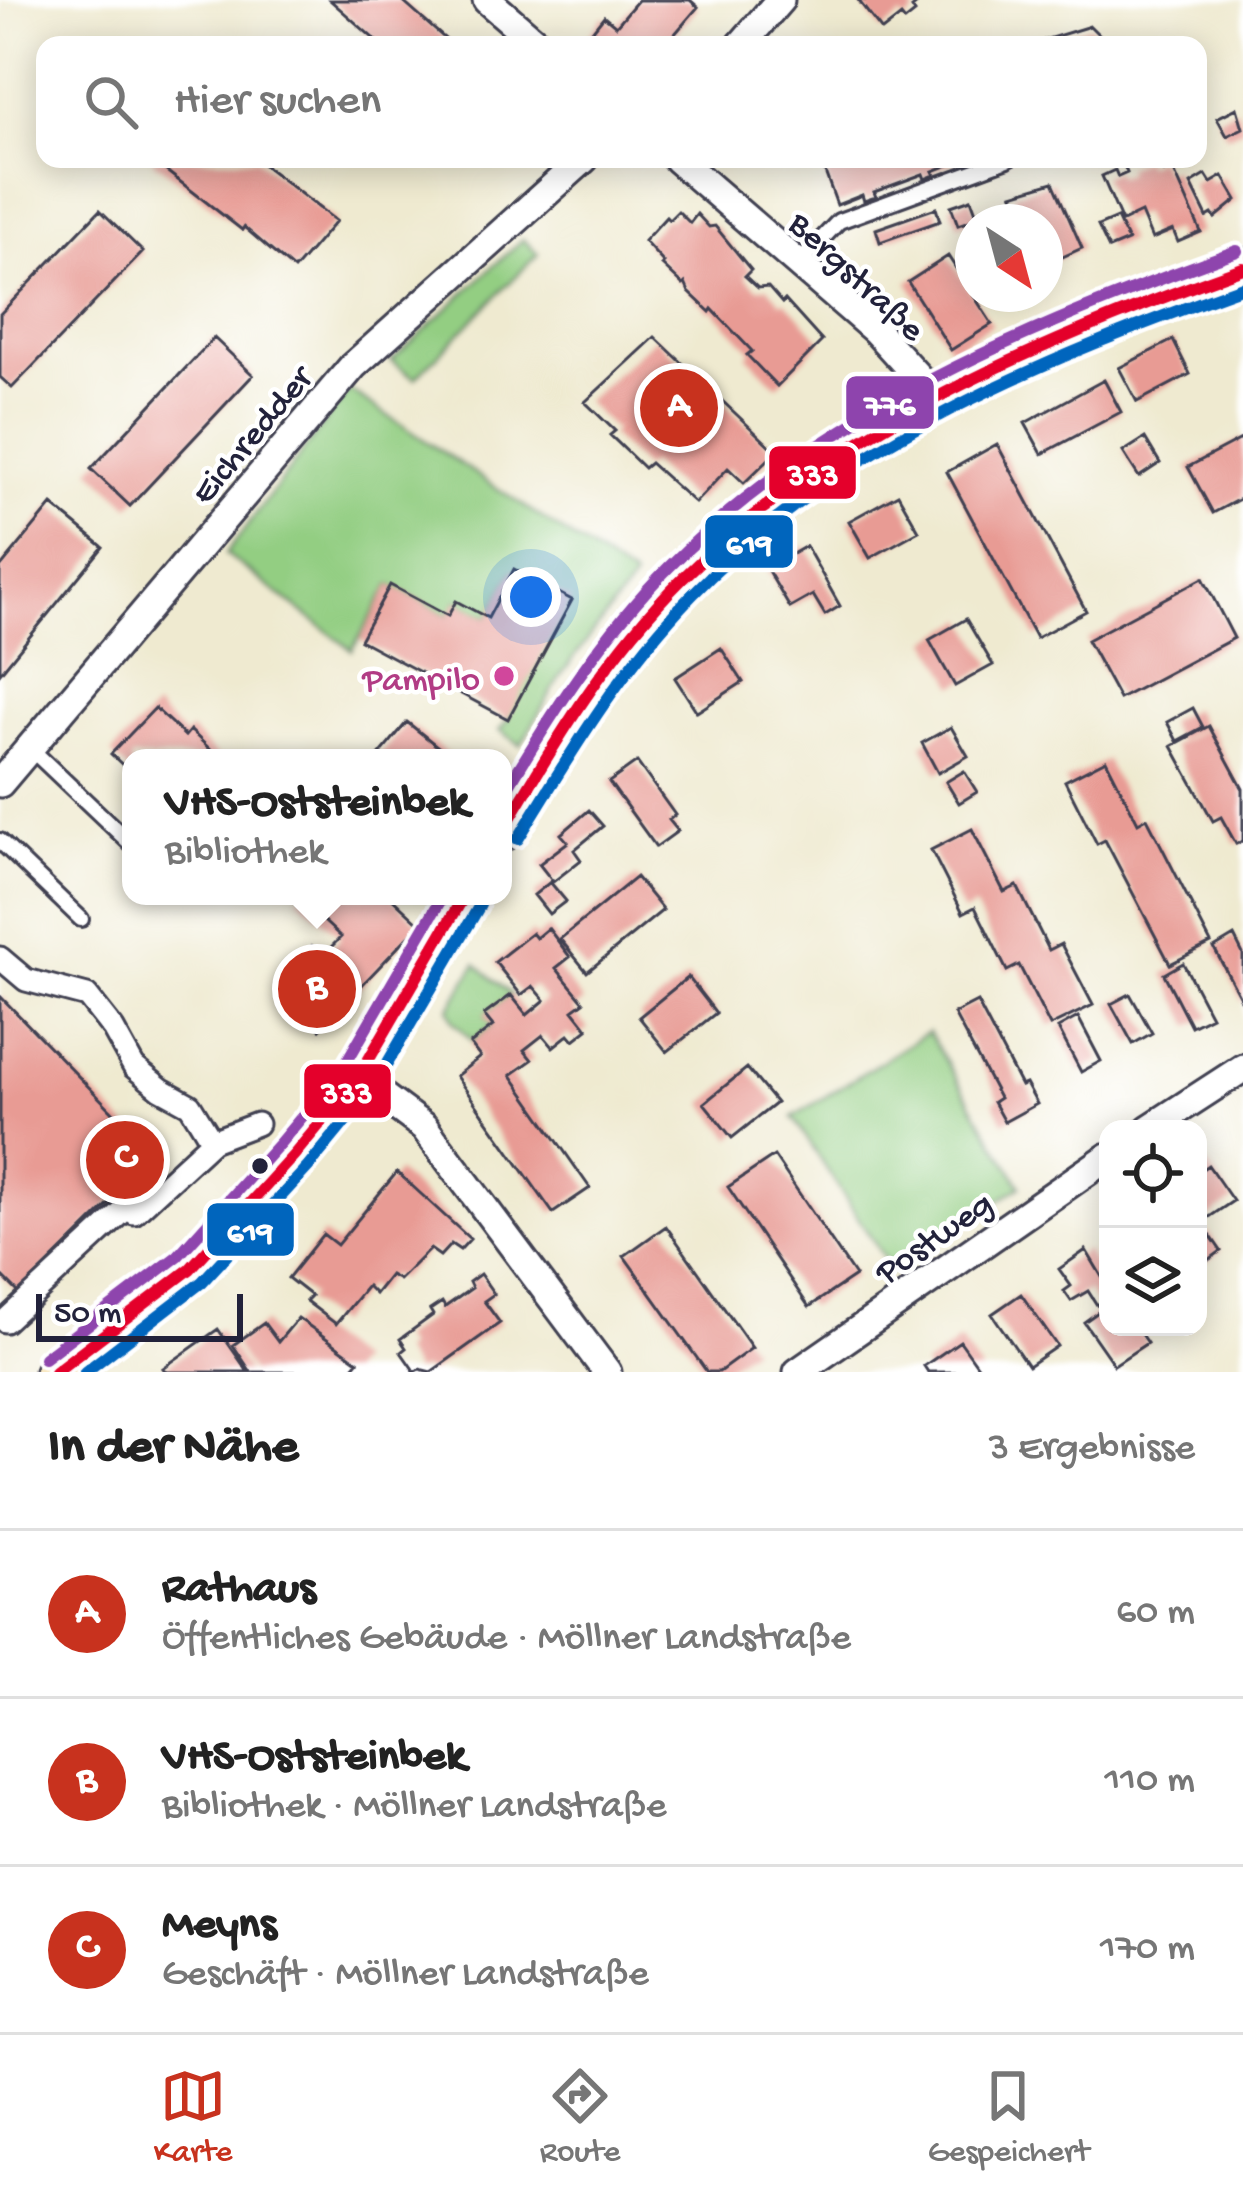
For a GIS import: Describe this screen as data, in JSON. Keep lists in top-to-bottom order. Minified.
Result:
{"streets":{"street":["Bergstraße","Eichredder","Postweg"]},"places":["Pampilo"],"lines":["transit line 776","transit line 333","transit line 619"],"scale_bar":"50 m","north":"bottom right","page":{"search":"Hier suchen","pins":["A","B","C"],"popup":["VHS-Oststeinbek","Bibliothek"],"scale":"50 m","heading":["In der Nähe","3 Ergebnisse"],"list":[{"mark":"A","name":"Rathaus","note":"Öffentliches Gebäude · Möllner Landstraße","value":"60 m"},{"mark":"B","name":"VHS-Oststeinbek","note":"Bibliothek · Möllner Landstraße","value":"110 m"},{"mark":"C","name":"Meyns","note":"Geschäft · Möllner Landstraße","value":"170 m"}],"nav":["Karte","Route","Gespeichert"]}}
